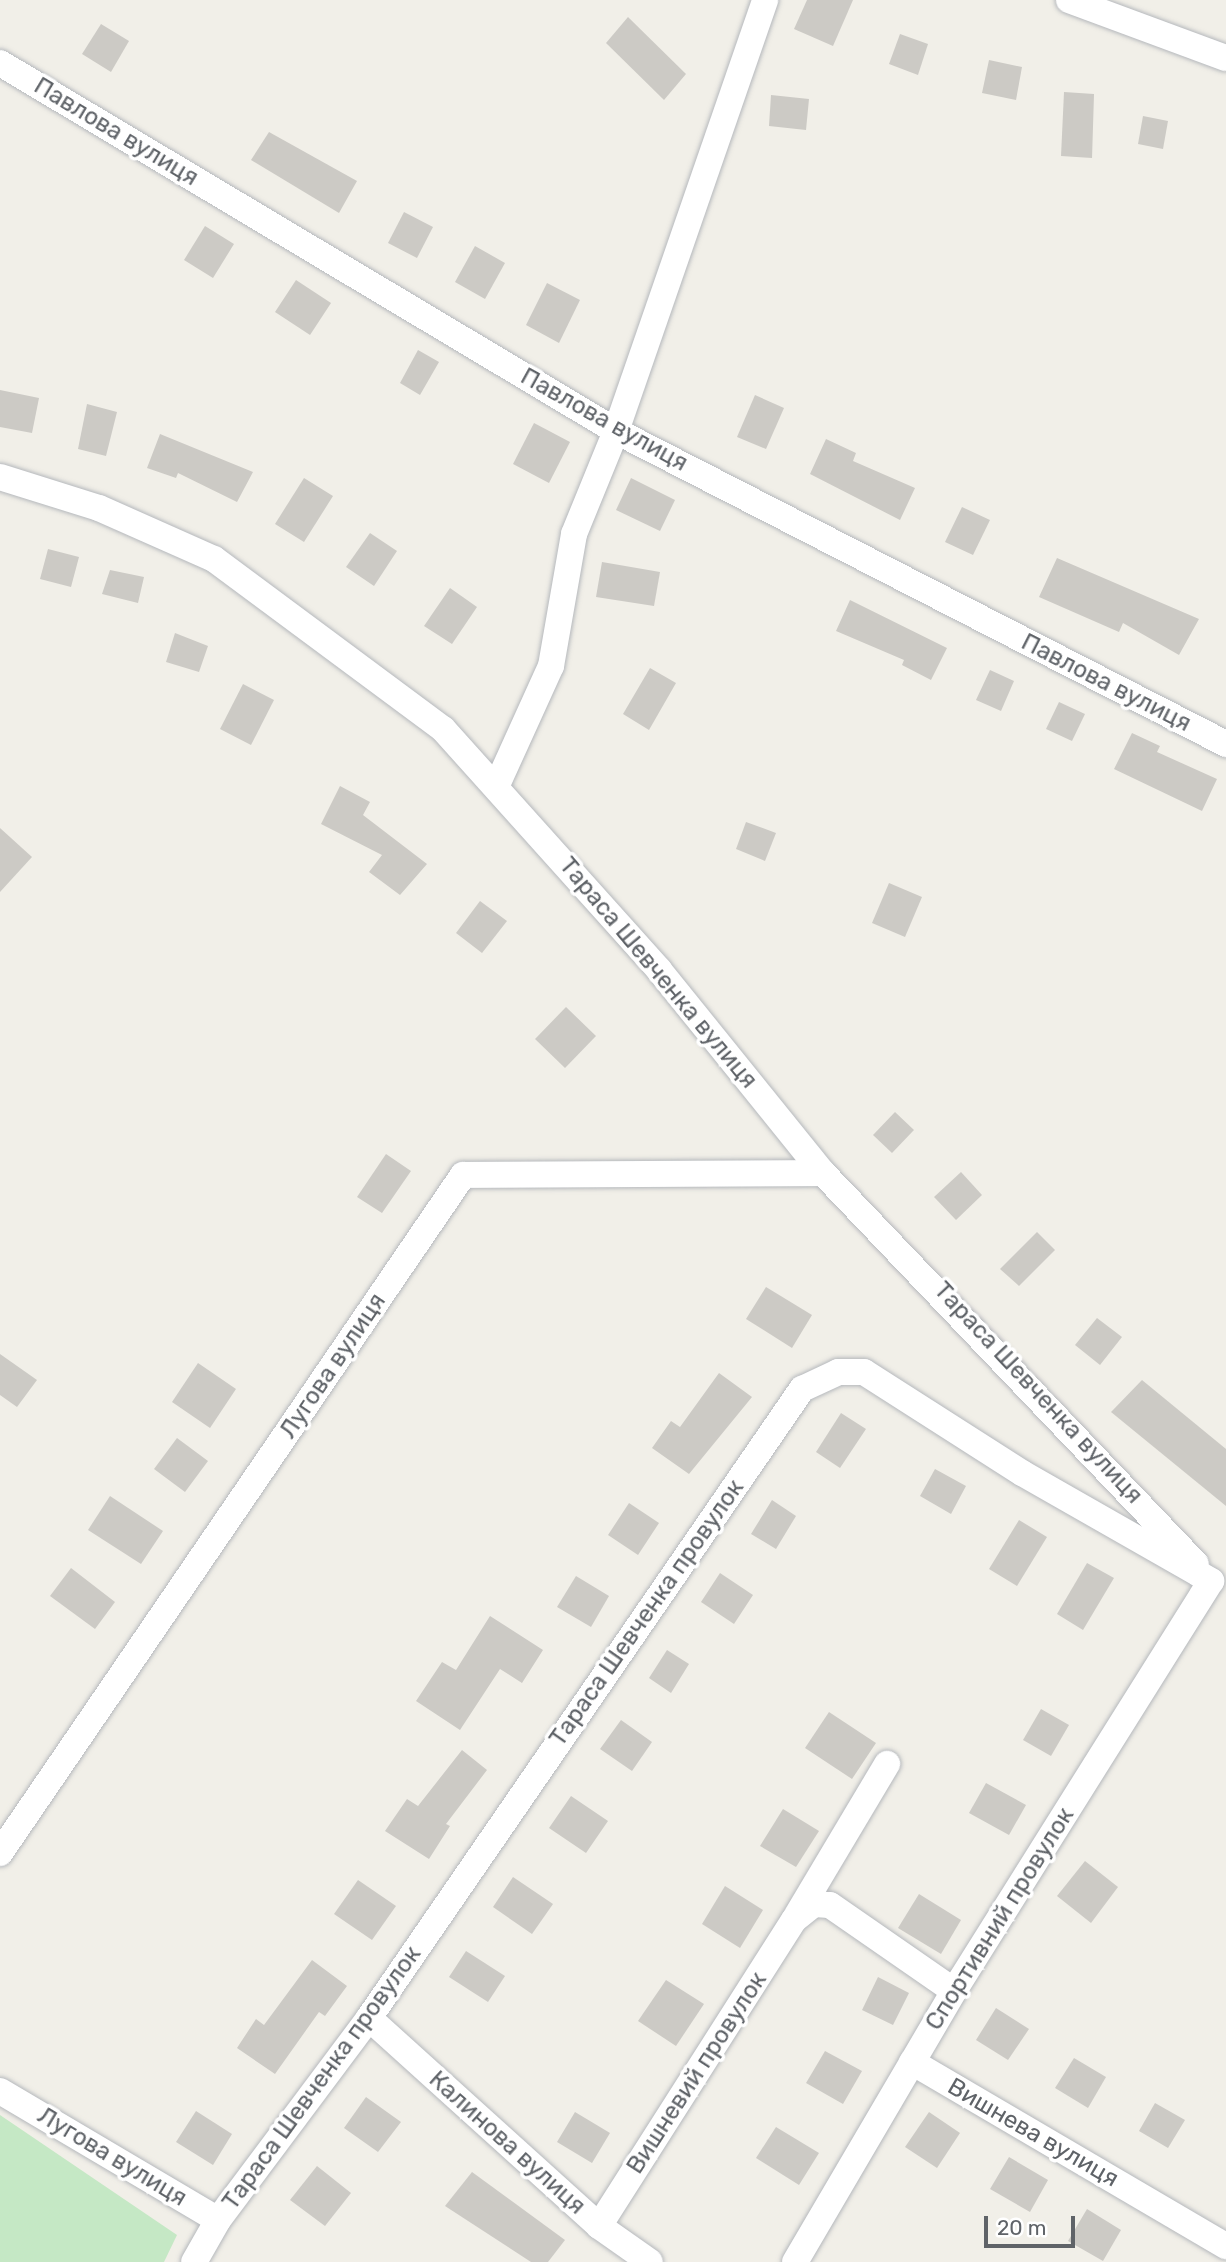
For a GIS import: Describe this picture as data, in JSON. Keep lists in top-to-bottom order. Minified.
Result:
{"streets":{"street":["Павлова вулиця","Тараса Шевченка вулиця","Лугова вулиця","Тараса Шевченка провулок","Спортивний провулок","Вишневий провулок","Вишнева вулиця","Калинова вулиця"]},"crossings":[["Тараса Шевченка вулиця","Лугова вулиця"],["Тараса Шевченка вулиця","Тараса Шевченка провулок"],["Тараса Шевченка вулиця","Спортивний провулок"],["Лугова вулиця","Тараса Шевченка провулок"],["Тараса Шевченка провулок","Спортивний провулок"],["Тараса Шевченка провулок","Калинова вулиця"],["Спортивний провулок","Вишневий провулок"],["Спортивний провулок","Вишнева вулиця"],["Вишневий провулок","Калинова вулиця"]],"scale_bar":"20 m"}
